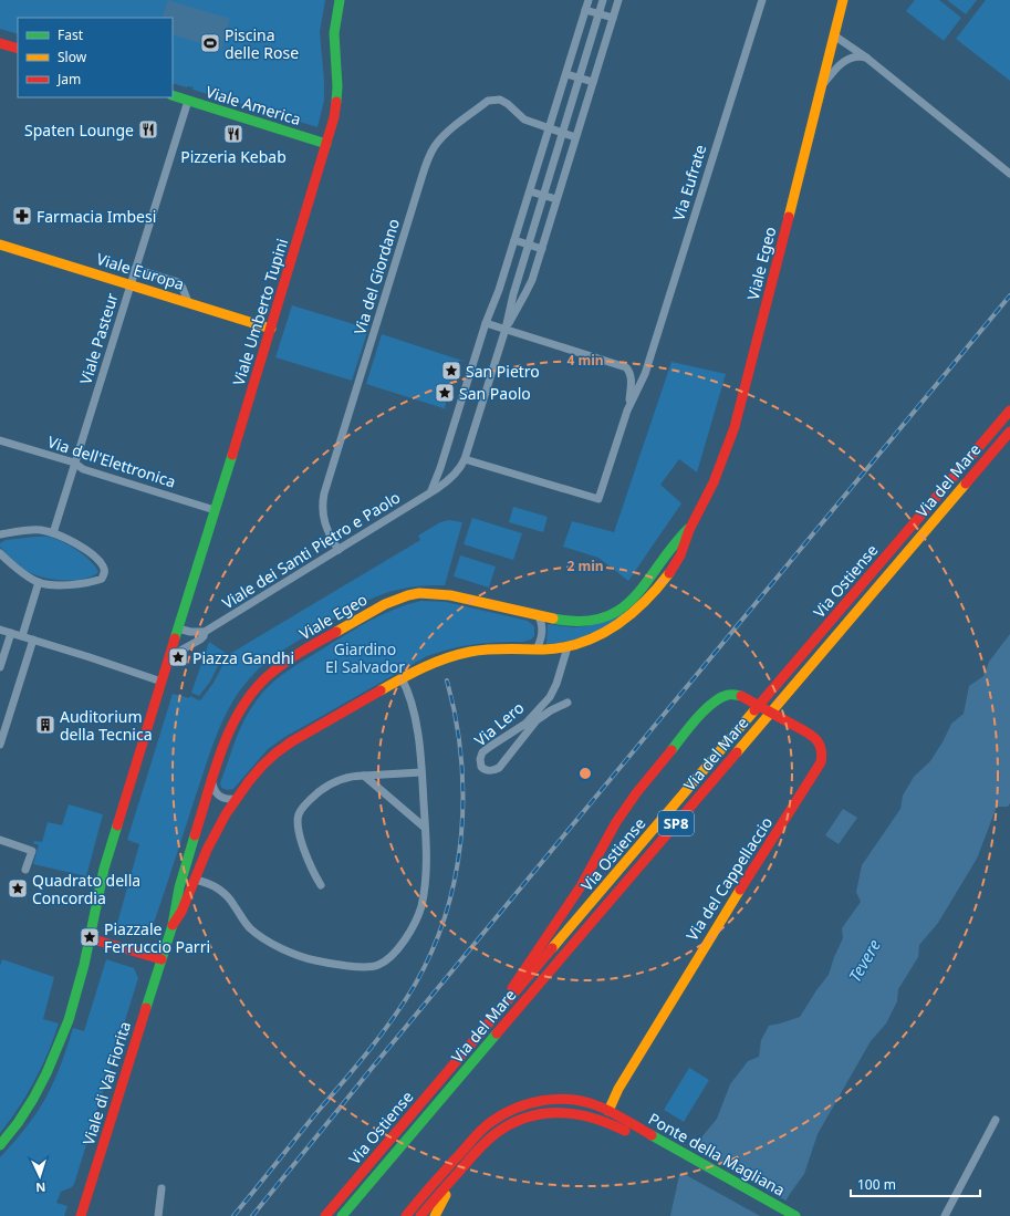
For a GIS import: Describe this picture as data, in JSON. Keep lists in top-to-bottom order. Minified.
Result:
{"streets":{"main road":["Viale America","Viale Egeo","Viale Europa","Viale Umberto Tupini","Via del Mare","Via Ostiense","SP8","Via del Cappellaccio","Viale di Val Fiorita","Ponte della Magliana"],"street":["Via Eufrate","Via del Giordano","Viale Pasteur","Via dell'Elettronica","Viale dei Santi Pietro e Paolo","Via Lero"]},"crossings":[["Viale America","Viale Umberto Tupini"],["Viale America","Viale Pasteur"],["Viale Egeo","Via Lero"],["Viale Egeo","Viale di Val Fiorita"],["Viale Europa","Viale Umberto Tupini"],["Viale Europa","Viale Pasteur"],["Via del Giordano","Viale dei Santi Pietro e Paolo"],["Viale Umberto Tupini","Via dell'Elettronica"],["Viale Pasteur","Via dell'Elettronica"],["Via Ostiense","Via del Cappellaccio"]],"water":["Tevere"],"parks":["Giardino El Salvador"],"places":{"sports":["Piscina delle Rose"],"restaurant":["Spaten Lounge","Pizzeria Kebab"],"pharmacy":["Farmacia Imbesi"],"place":["San Pietro","San Paolo","Piazza Gandhi","Quadrato della Concordia","Piazzale Ferruccio Parri"],"building":["Auditorium della Tecnica"]},"legend":["Fast","Slow","Jam"],"scale_bar":"100 m","north":"bottom","rings":["4 min","2 min"]}
